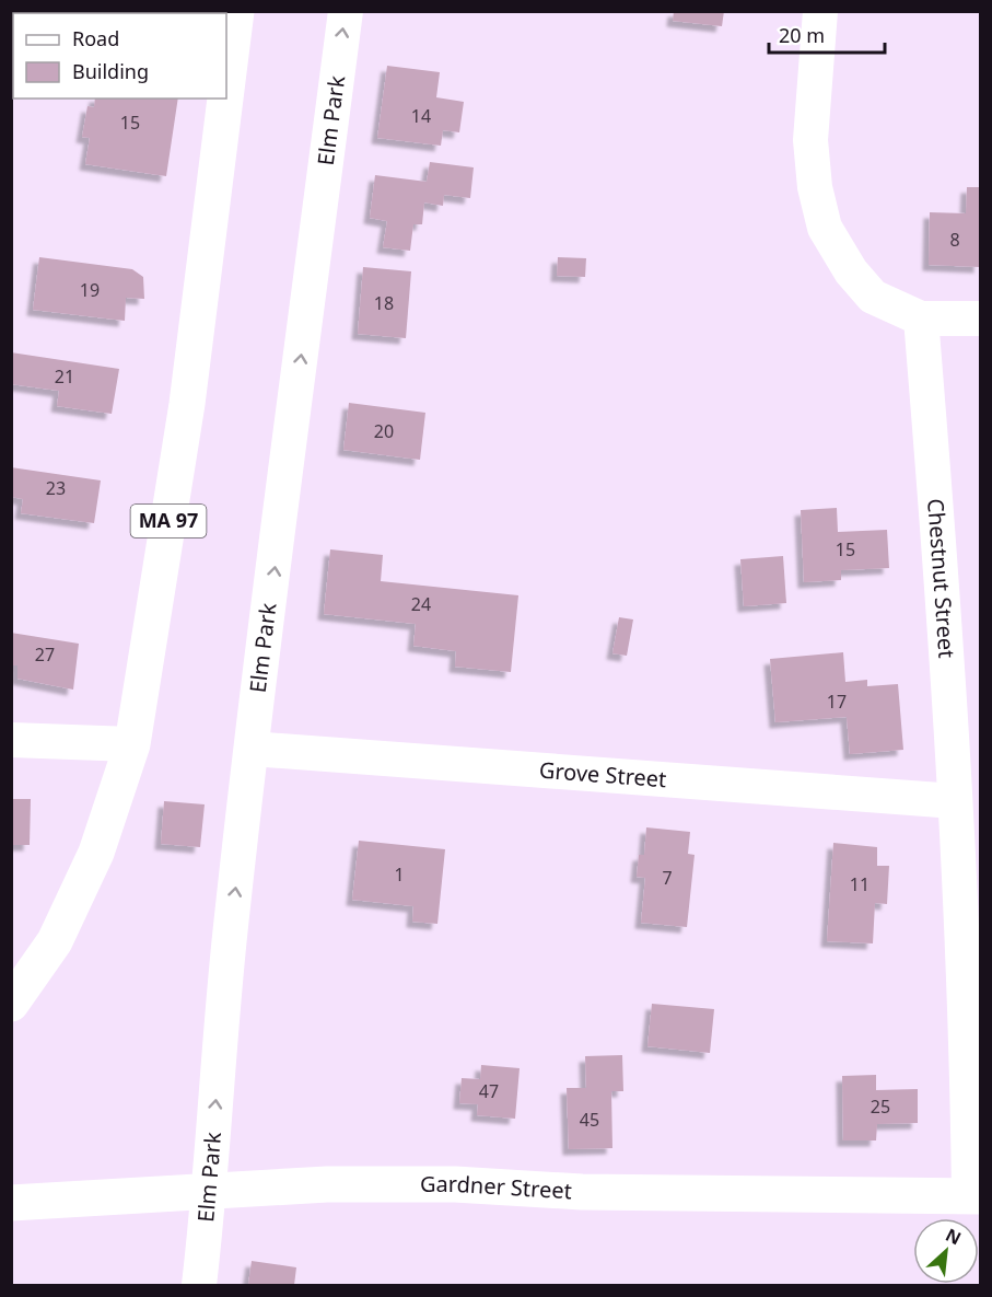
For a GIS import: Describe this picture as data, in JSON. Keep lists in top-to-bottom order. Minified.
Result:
{"streets":{"main road":["MA 97","Gardner Street"],"street":["Elm Park","Chestnut Street","Grove Street"]},"crossings":[["Elm Park","Grove Street"],["Elm Park","Gardner Street"],["Chestnut Street","Grove Street"],["Chestnut Street","Gardner Street"]],"one_way":["Elm Park"],"house_numbers":["14","15","8","19","18","21","20","23","15","24","27","17","1","7","11","47","25","45"],"legend":["Road","Building"],"scale_bar":"20 m","north":"top right"}
